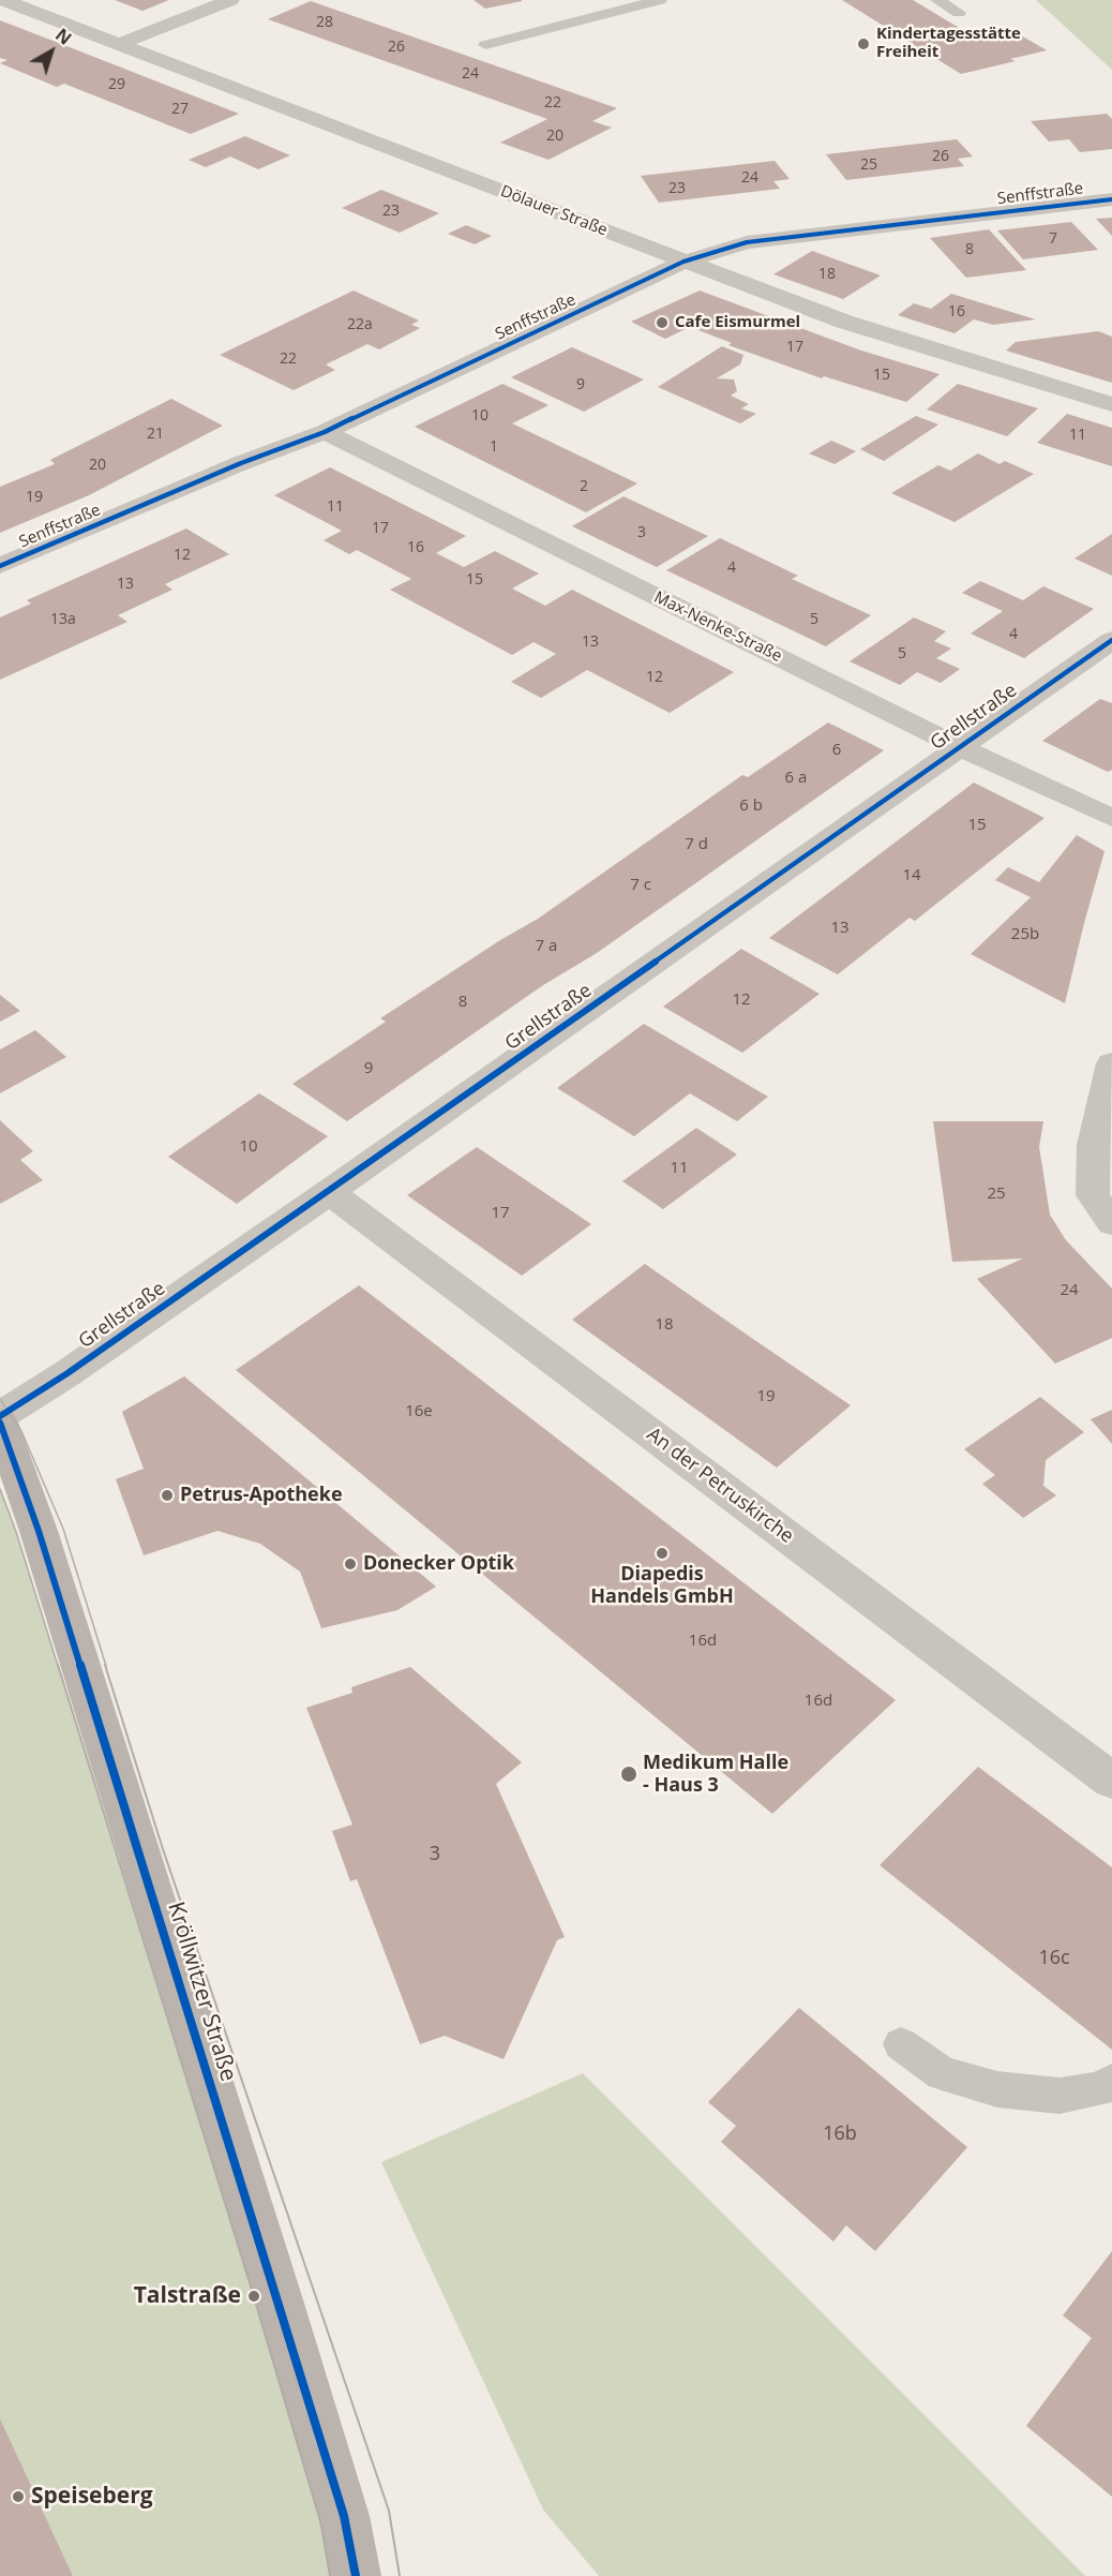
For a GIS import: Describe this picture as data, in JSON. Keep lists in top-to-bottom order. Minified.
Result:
{"streets":{"main road":["Kröllwitzer Straße"],"street":["Senffstraße","Dölauer Straße","Max-Nenke-Straße","Grellstraße","An der Petruskirche"]},"crossings":[["Senffstraße","Dölauer Straße"],["Senffstraße","Max-Nenke-Straße"],["Max-Nenke-Straße","Grellstraße"],["Grellstraße","An der Petruskirche"]],"places":["Kindertagesstätte Freiheit","Cafe Eismurmel","Petrus-Apotheke","Diapedis Handels GmbH","Donecker Optik","Medikum Halle - Haus 3","Talstraße","Speiseberg"],"house_numbers":["28","26","24","29","22","27","20","26","25","24","23","23","7","8","18","16","22a","17","22","15","9","10","21","11","1","20","2","19","11","17","3","16","12","4","15","13","13a","5","4","13","5","12","6","6 a","6 b","15","7 d","14","7 c","13","25b","7 a","12","8","9","10","11","25","17","24","18","19","16e","16d","16d","3","16c","16b"],"north":"top right"}
